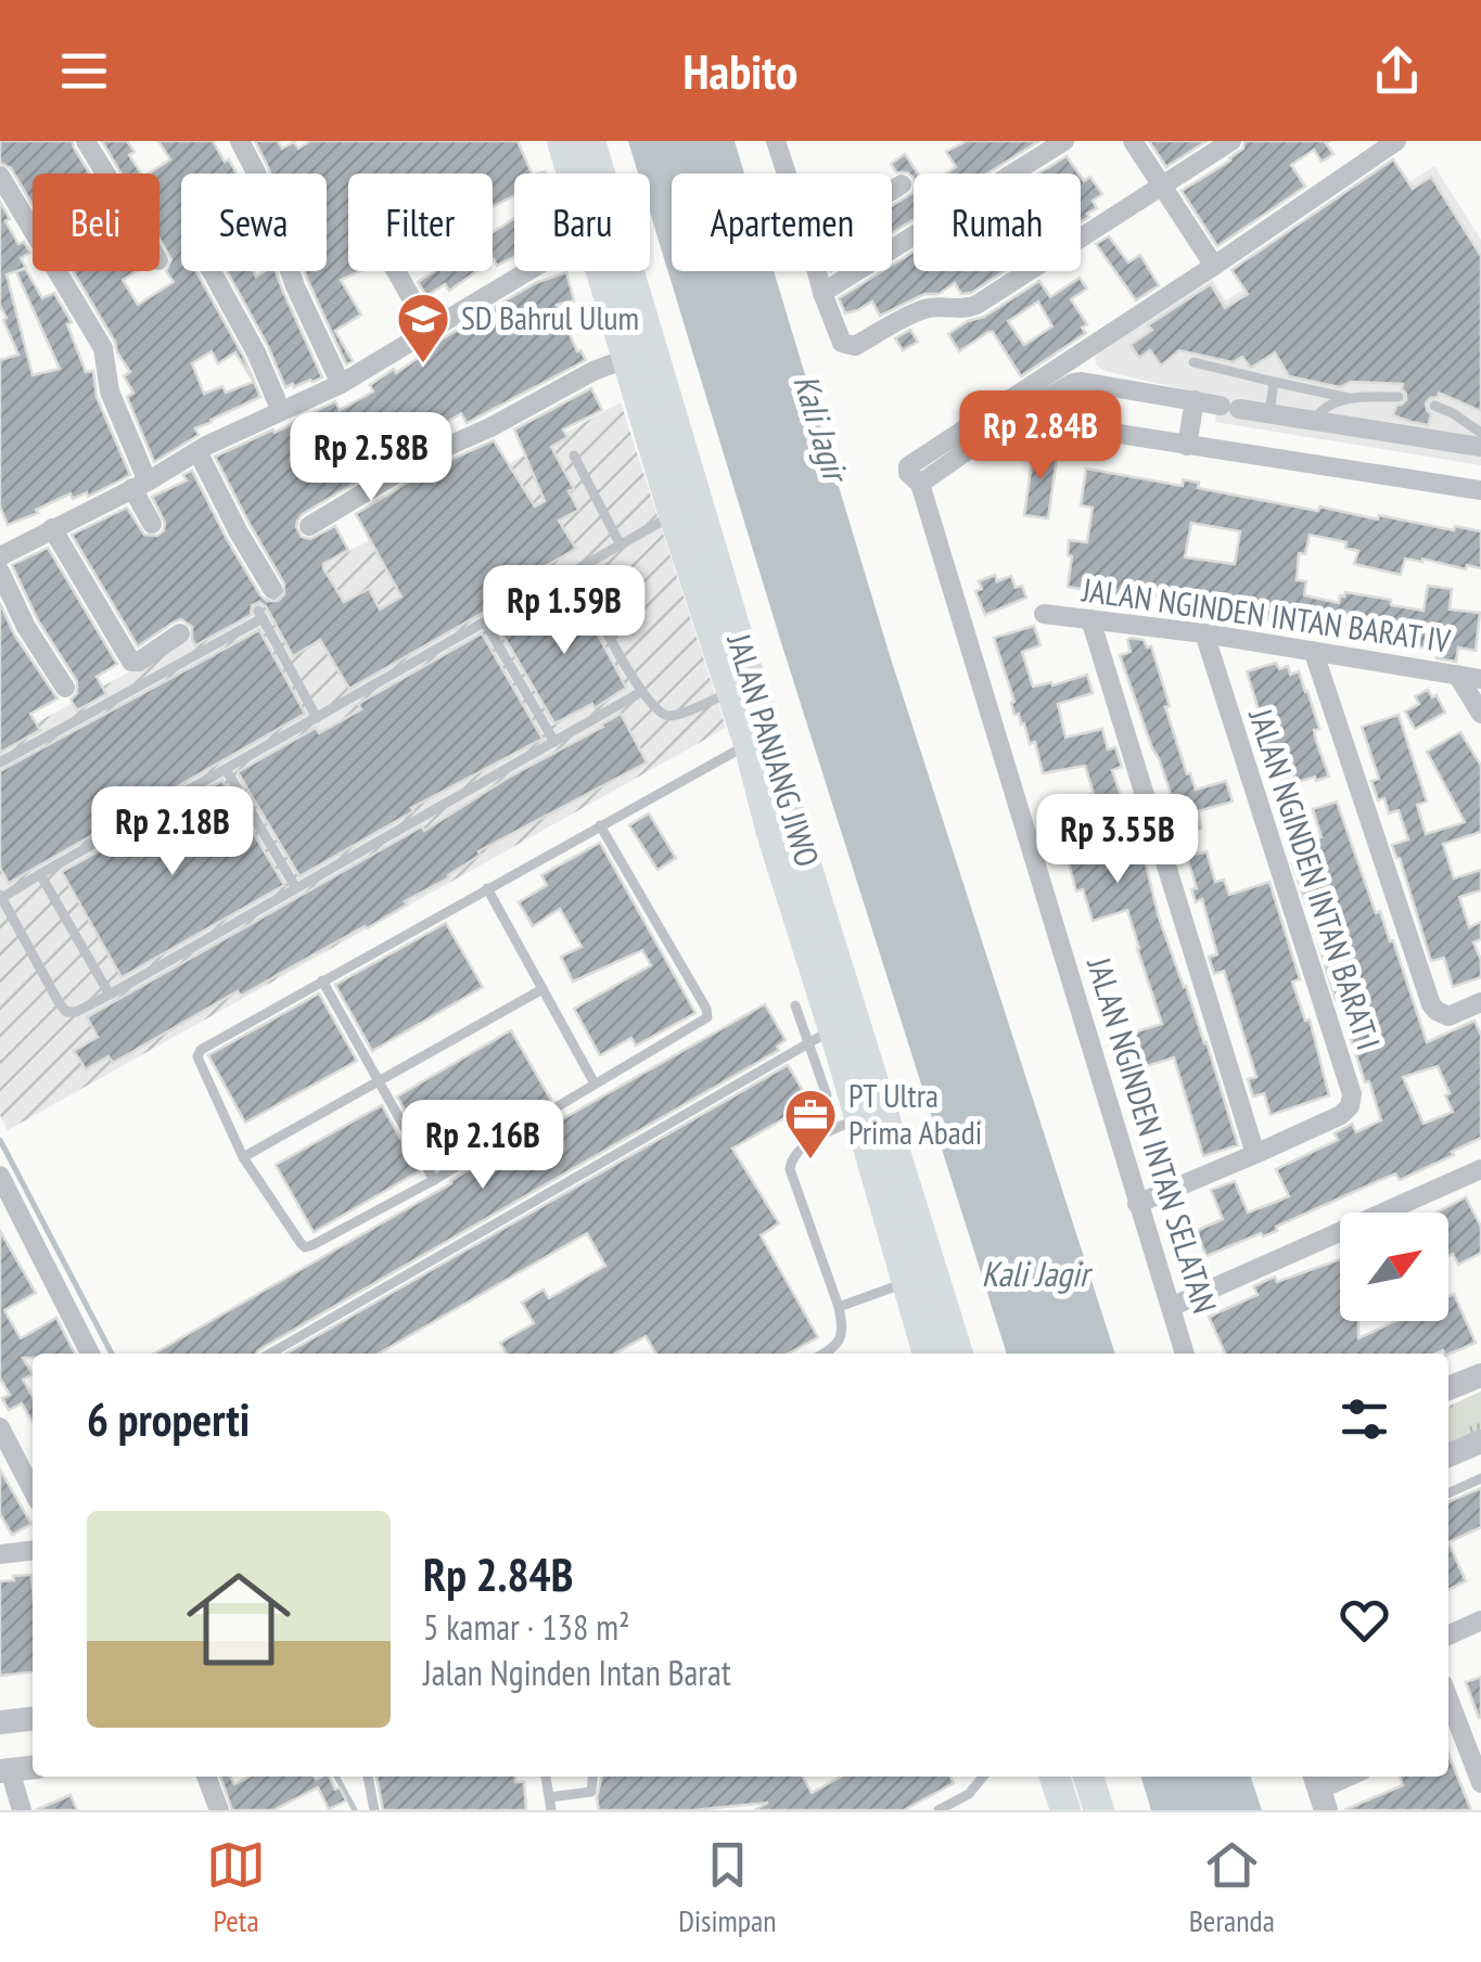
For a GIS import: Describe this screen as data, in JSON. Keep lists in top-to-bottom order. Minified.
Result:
{"streets":{"main road":["JALAN PANJANG JIWO"],"street":["JALAN NGINDEN INTAN BARAT IV","JALAN NGINDEN INTAN BARAT I","JALAN NGINDEN INTAN SELATAN"]},"crossings":[["JALAN NGINDEN INTAN BARAT IV","JALAN NGINDEN INTAN BARAT I"],["JALAN NGINDEN INTAN BARAT I","JALAN NGINDEN INTAN SELATAN"]],"water":["Kali Jagir"],"places":{"school or university":["SD Bahrul Ulum"],"office":["PT Ultra Prima Abadi"]},"north":"top right","page":{"header":"Habito","chip":["Beli","Sewa","Filter","Baru","Apartemen","Rumah"],"price":["Rp 2.84B","Rp 2.58B","Rp 1.59B","Rp 2.18B","Rp 3.55B","Rp 2.16B"],"heading":"6 properti","list":[{"name":"Rp 2.84B","note":"5 kamar · 138 m² · Jalan Nginden Intan Barat"}],"tabs":["Peta","Disimpan","Beranda"]}}
